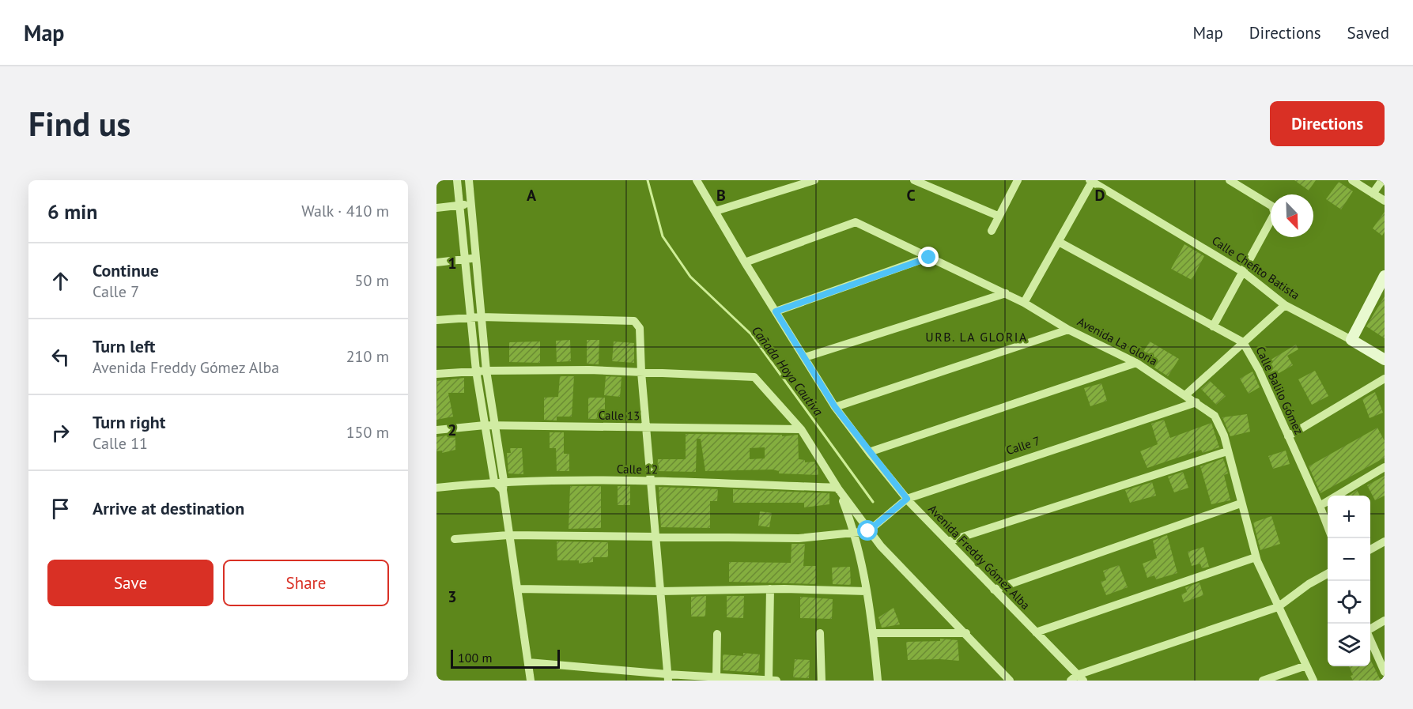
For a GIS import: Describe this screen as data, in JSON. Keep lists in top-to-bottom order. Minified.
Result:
{"streets":{"street":["Calle Chefito Batista","Avenida La Gloria","Calle Balilo Gómez","Calle 13","Calle 7","Calle 12","Avenida Freddy Gómez Alba"]},"crossings":[["Avenida La Gloria","Calle 7"],["Avenida La Gloria","Avenida Freddy Gómez Alba"],["Calle 7","Avenida Freddy Gómez Alba"]],"districts":["URB. LA GLORIA"],"water":["Cañada Hoya Cautiva"],"scale_bar":"100 m","north":"bottom right","page":{"header":"Map","nav":["Map","Directions","Saved"],"buttons":["Directions",["Save","Share"]],"title":"Find us","heading":["6 min","Walk · 410 m"],"list":[["Continue","Calle 7","50 m"],["Turn left","Avenida Freddy Gómez Alba","210 m"],["Turn right","Calle 11","150 m"],"Arrive at destination"],"map_buttons":["+","−"],"scale":"100 m"},"grid":{"columns":["A","B","C","D"],"rows":["1","2","3"]}}
